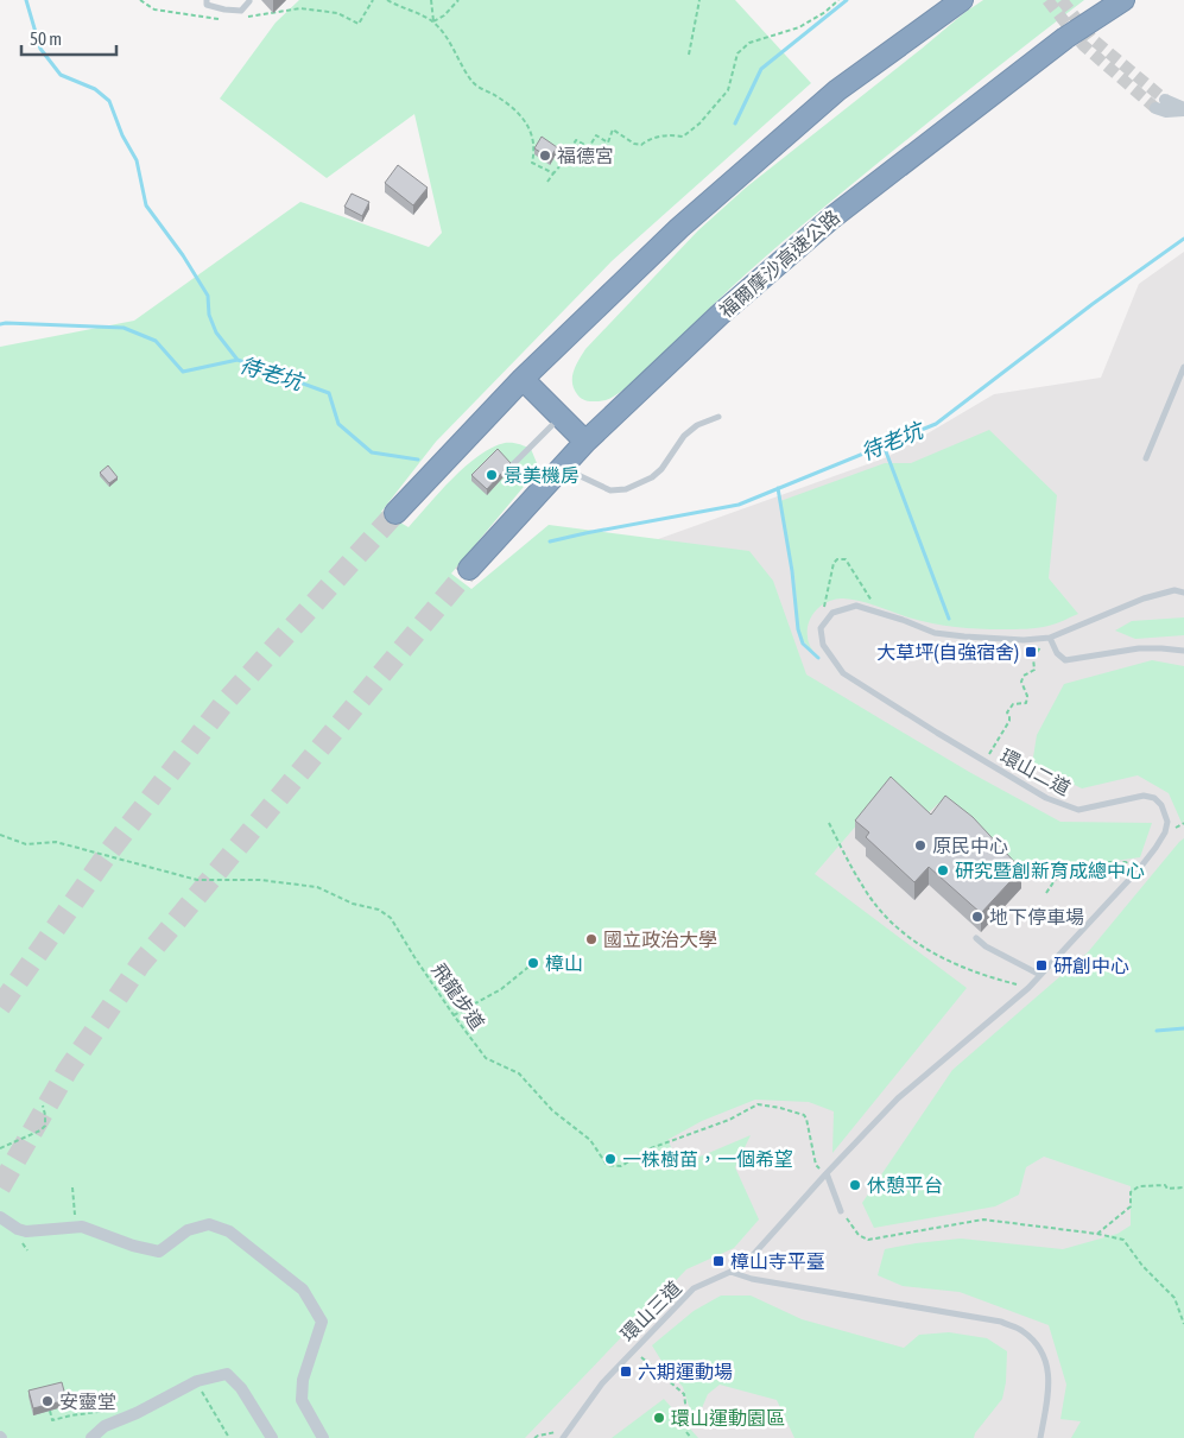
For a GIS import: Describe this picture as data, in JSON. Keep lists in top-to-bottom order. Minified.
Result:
{"streets":{"highway":["福爾摩沙高速公路"],"lane":["環山二道","環山三道"],"path":["飛龍步道"]},"crossings":[["環山二道","飛龍步道"],["環山二道","環山三道"],["飛龍步道","環山三道"]],"water":["待老坑"],"places":{"other":["福德宮","景美機房","原民中心","研究暨創新育成總中心","地下停車場","國立政治大學","樟山","一株樹苗，一個希望","休憩平台","安靈堂","環山運動園區"],"transit":["大草坪(自強宿舍)","研創中心","樟山寺平臺","六期運動場"]},"scale_bar":"50 m"}
